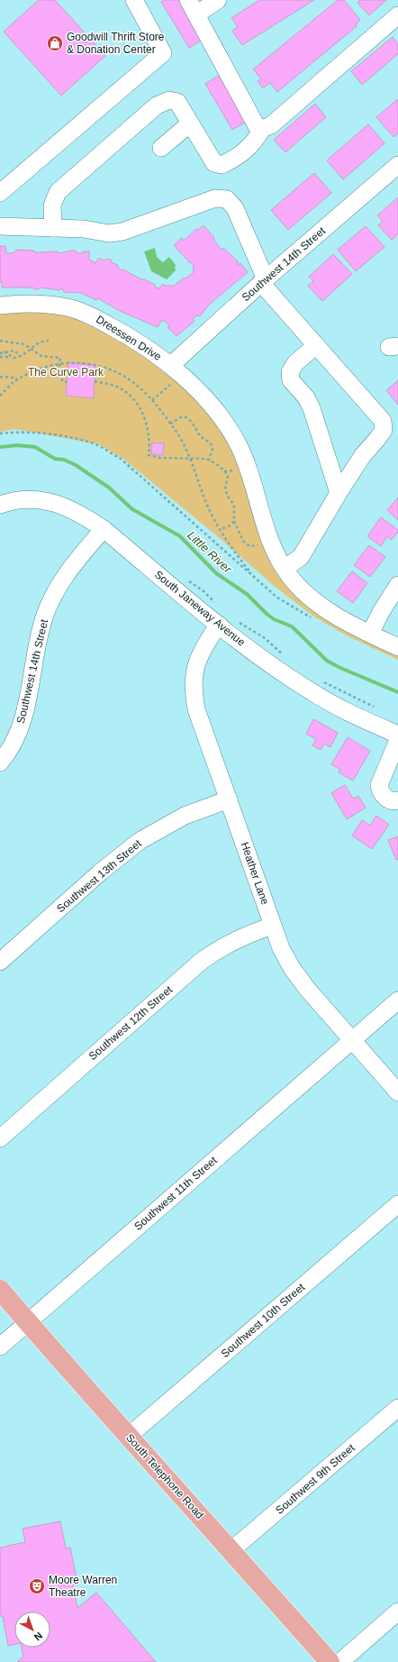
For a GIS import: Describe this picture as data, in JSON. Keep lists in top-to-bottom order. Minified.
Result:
{"streets":{"main road":["South Telephone Road"],"street":["Southwest 14th Street","Dreessen Drive","South Janeway Avenue","Heather Lane","Southwest 13th Street","Southwest 12th Street","Southwest 11th Street","Southwest 10th Street","Southwest 9th Street"]},"crossings":[["Southwest 14th Street","Dreessen Drive"],["Southwest 14th Street","South Janeway Avenue"],["South Janeway Avenue","Heather Lane"],["Heather Lane","Southwest 13th Street"],["Heather Lane","Southwest 12th Street"],["Heather Lane","Southwest 11th Street"],["Southwest 11th Street","South Telephone Road"],["Southwest 10th Street","South Telephone Road"],["South Telephone Road","Southwest 9th Street"]],"water":["Little River"],"parks":["The Curve Park"],"places":{"shop":["Goodwill Thrift Store & Donation Center"],"theatre":["Moore Warren Theatre"]},"north":"bottom right"}
